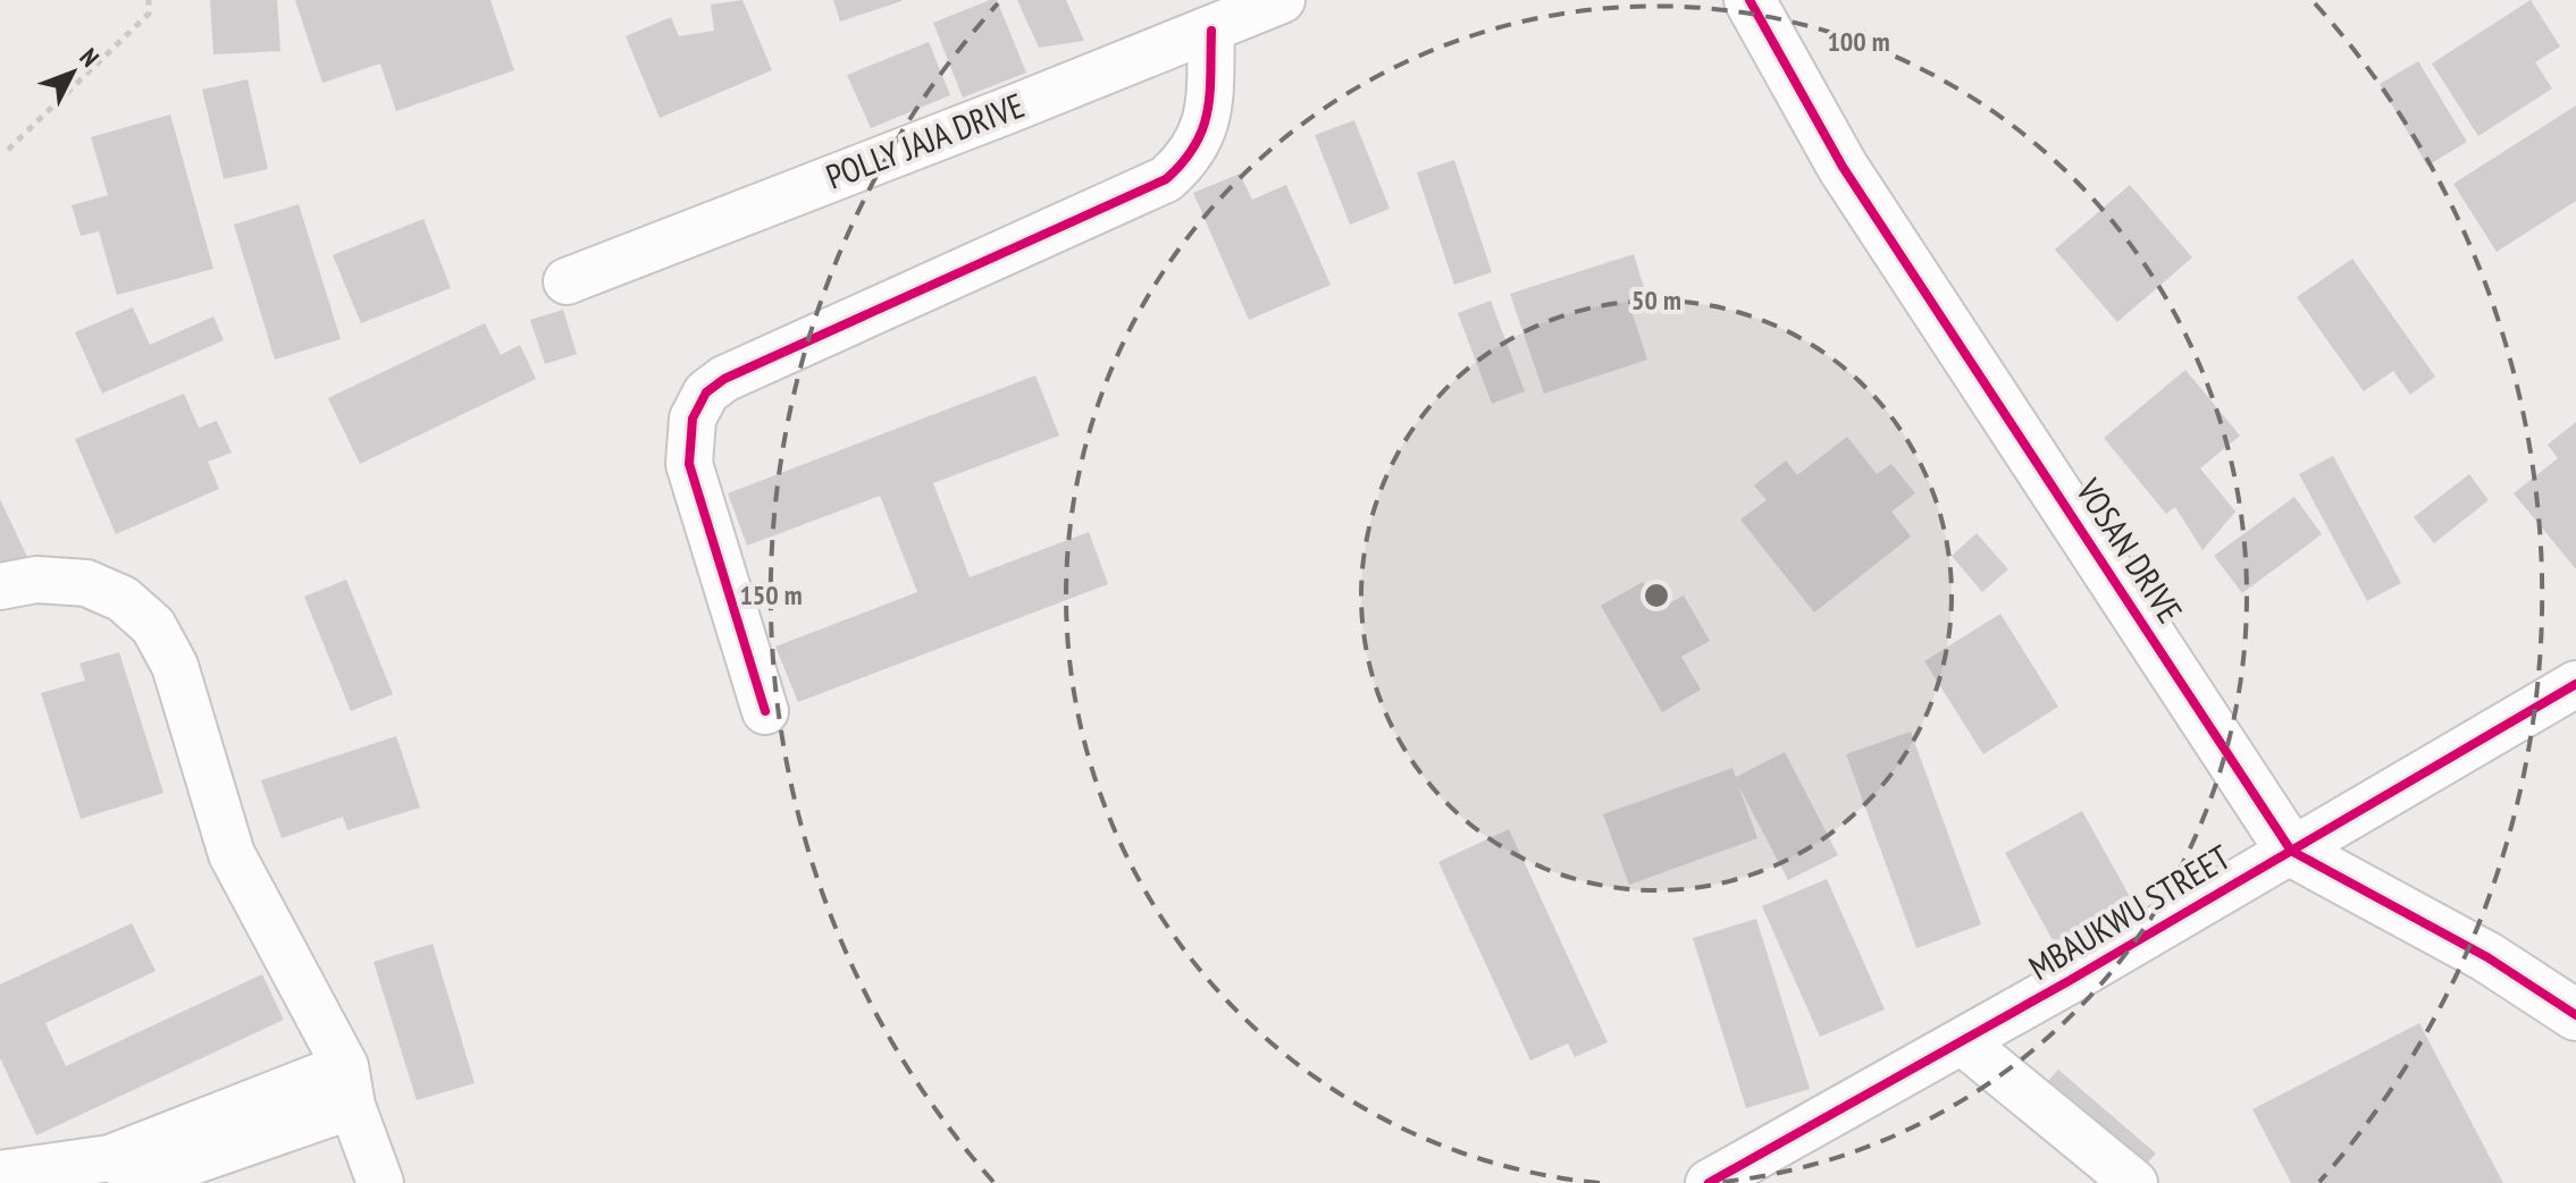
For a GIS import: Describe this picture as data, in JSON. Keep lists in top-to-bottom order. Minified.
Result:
{"streets":{"street":["POLLY JAJA DRIVE","VOSAN DRIVE","MBAUKWU STREET"]},"crossings":[["VOSAN DRIVE","MBAUKWU STREET"]],"north":"top right","rings":["100 m","50 m","150 m"]}
